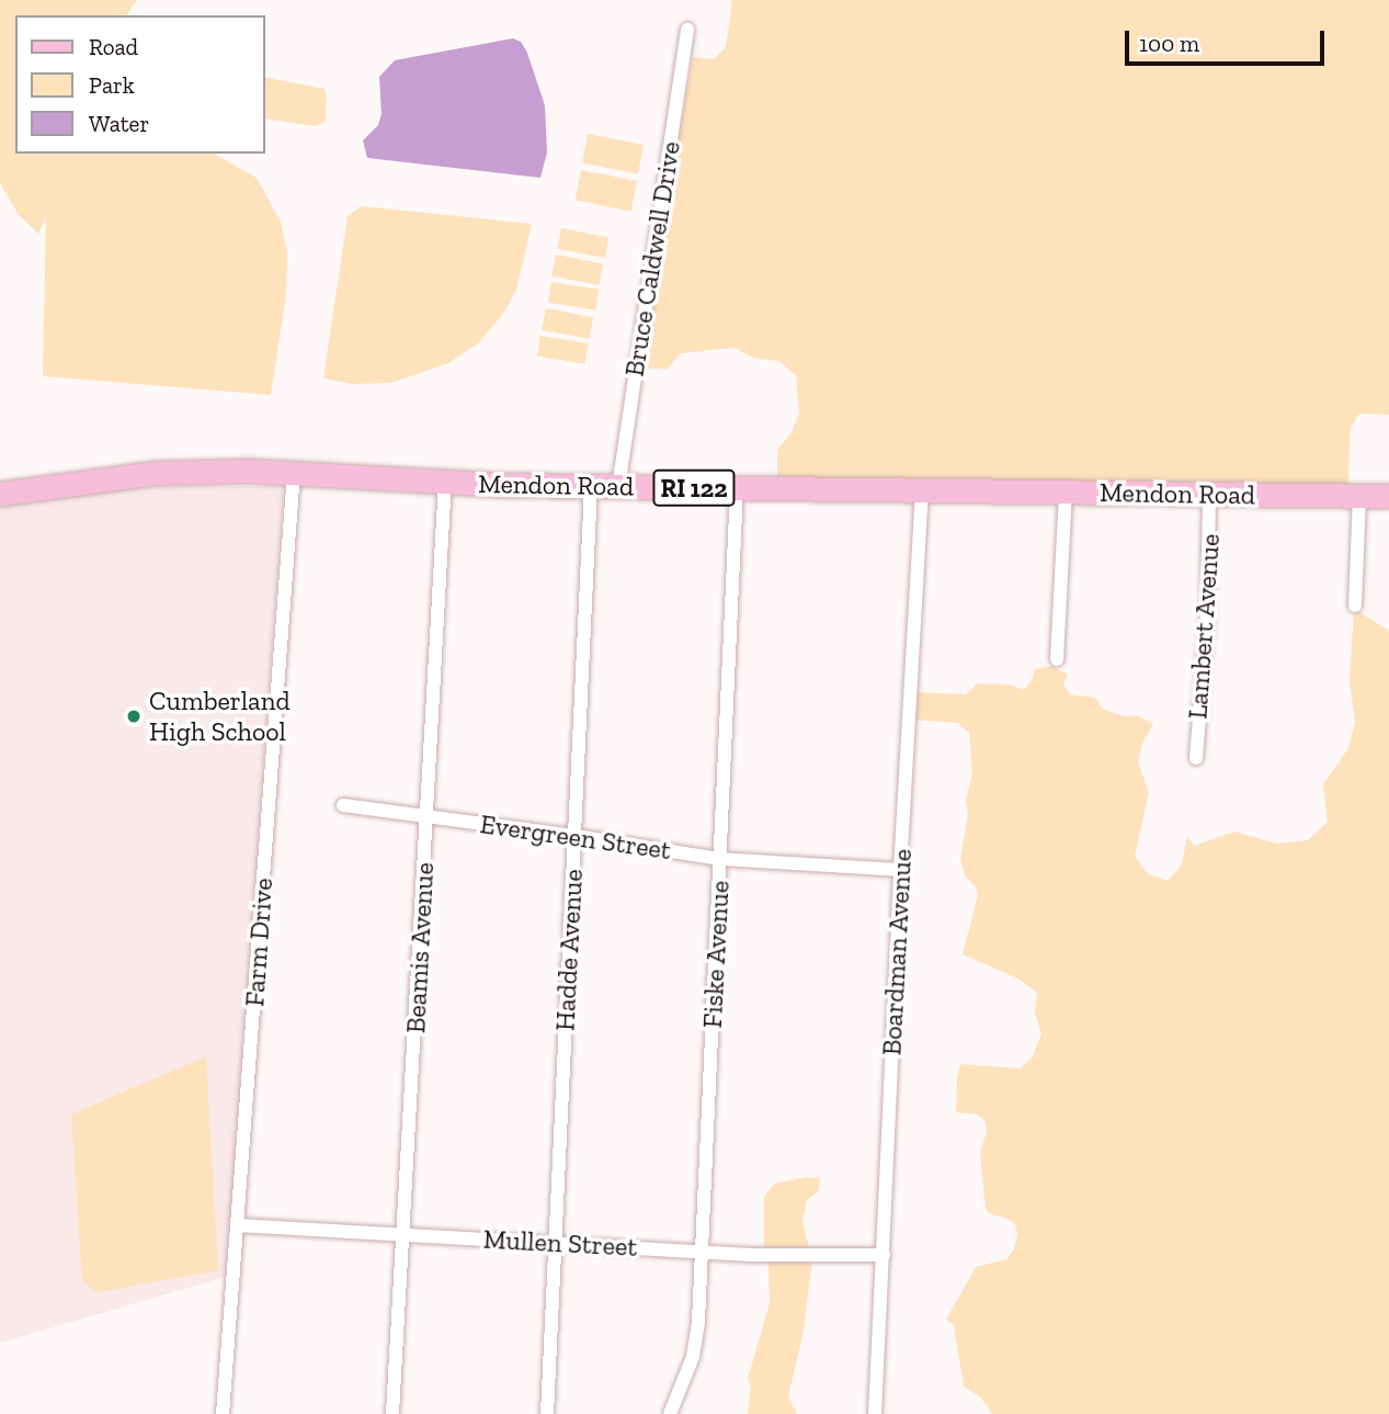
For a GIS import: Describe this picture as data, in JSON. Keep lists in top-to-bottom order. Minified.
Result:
{"streets":{"main road":["Mendon Road","RI 122"],"street":["Bruce Caldwell Drive","Lambert Avenue","Evergreen Street","Farm Drive","Beamis Avenue","Hadde Avenue","Boardman Avenue","Fiske Avenue","Mullen Street"]},"crossings":[["Bruce Caldwell Drive","Mendon Road"],["Mendon Road","Lambert Avenue"],["Mendon Road","Farm Drive"],["Mendon Road","Beamis Avenue"],["Mendon Road","Hadde Avenue"],["Mendon Road","Boardman Avenue"],["Mendon Road","Fiske Avenue"],["Evergreen Street","Beamis Avenue"],["Evergreen Street","Hadde Avenue"],["Evergreen Street","Boardman Avenue"],["Evergreen Street","Fiske Avenue"],["Farm Drive","Mullen Street"],["Beamis Avenue","Mullen Street"],["Hadde Avenue","Mullen Street"],["Boardman Avenue","Mullen Street"],["Fiske Avenue","Mullen Street"]],"places":["Cumberland High School"],"legend":["Road","Park","Water"],"scale_bar":"100 m"}
